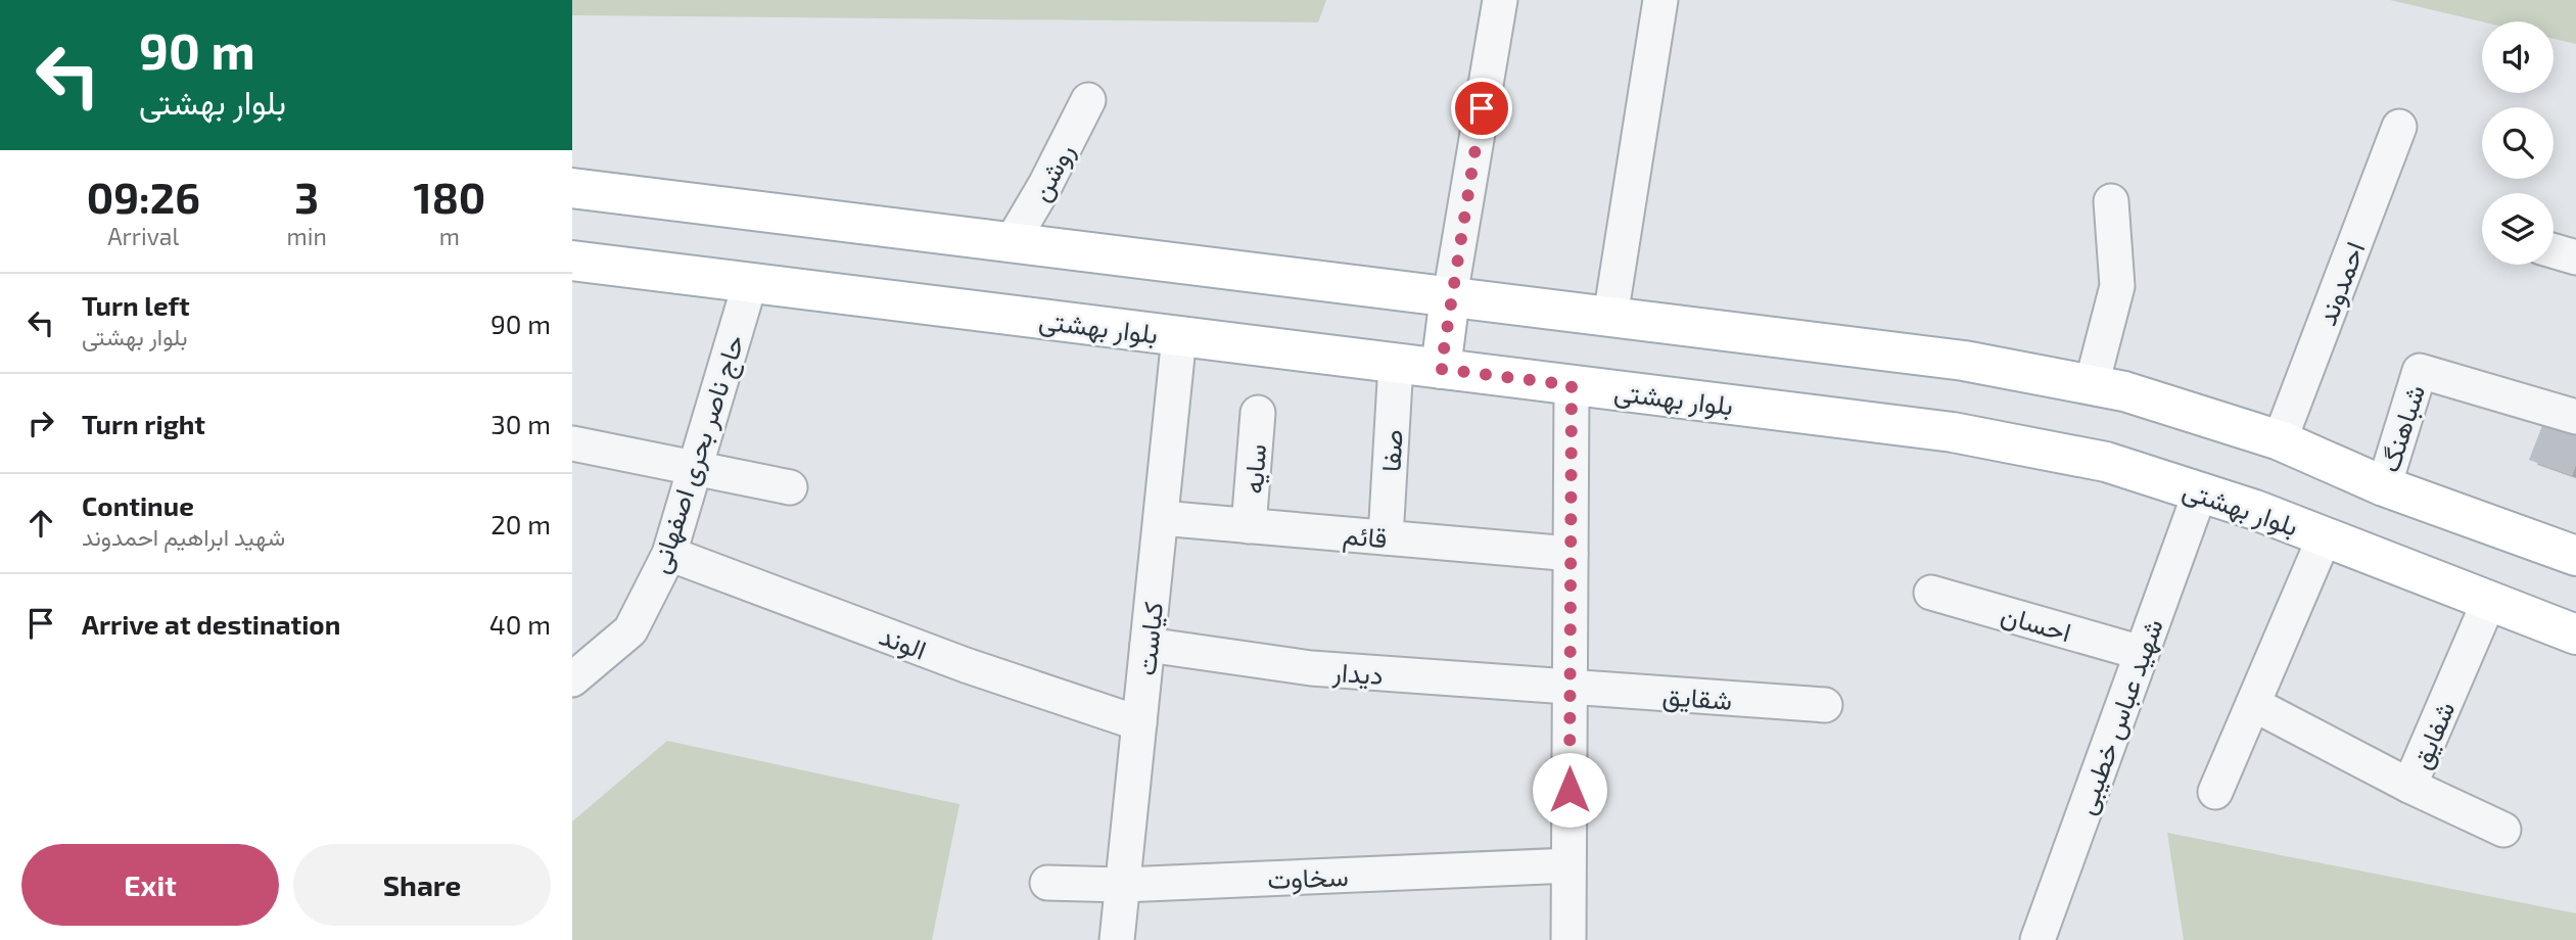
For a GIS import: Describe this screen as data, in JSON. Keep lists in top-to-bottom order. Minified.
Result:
{"streets":{"main road":["بلوار بهشتی"],"street":["روشن","احمدوند","شباهنگ","صفا","حاج ناصر بحری اصفهانی","سایه","قائم","احسان","کیاست","الوند","دیدار","شقایق","شهید عباس خطیبی","شفایق","سخاوت"]},"crossings":[["بلوار بهشتی","صفا"],["بلوار بهشتی","حاج ناصر بحری اصفهانی"],["بلوار بهشتی","کیاست"],["بلوار بهشتی","شهید عباس خطیبی"],["بلوار بهشتی","شفایق"],["صفا","قائم"],["حاج ناصر بحری اصفهانی","الوند"],["سایه","قائم"],["قائم","کیاست"],["احسان","شهید عباس خطیبی"],["کیاست","الوند"],["کیاست","دیدار"],["کیاست","سخاوت"],["دیدار","شقایق"]],"page":{"turn":["90 m","بلوار بهشتی"],"eta":["09:26","Arrival","3","min","180","m"],"list":[{"name":"Turn left","note":"بلوار بهشتی","value":"90 m"},{"name":"Turn right","value":"30 m"},{"name":"Continue","note":"شهید ابراهیم احمدوند","value":"20 m"},{"name":"Arrive at destination","value":"40 m"}],"buttons":["Exit","Share"]}}
